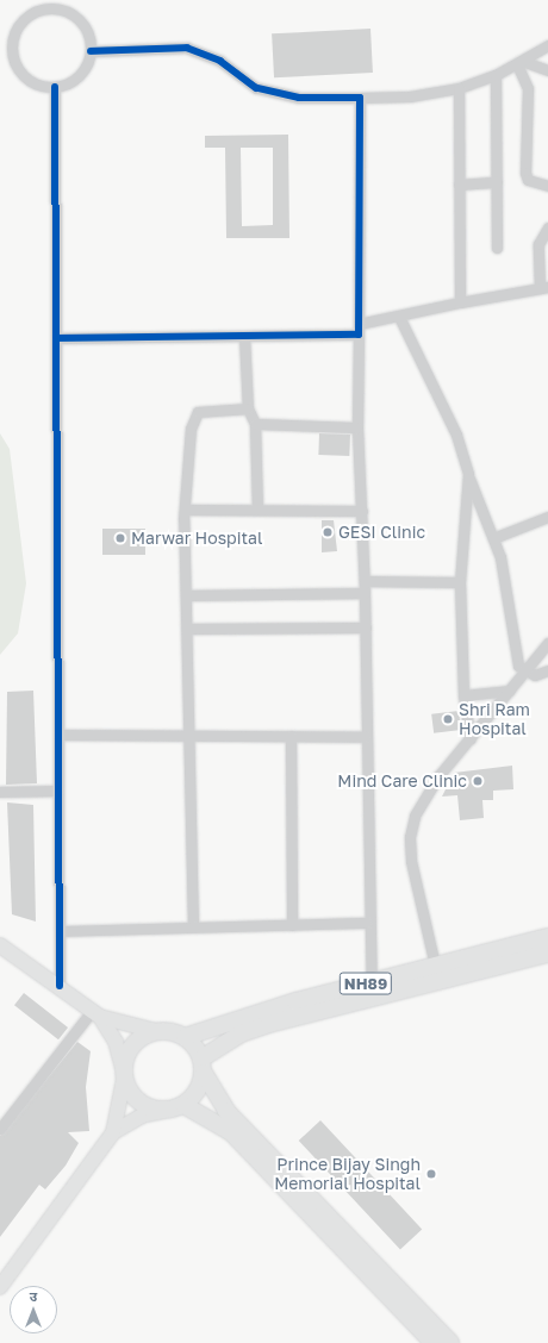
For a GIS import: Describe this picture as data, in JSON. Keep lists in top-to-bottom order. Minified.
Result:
{"streets":{"main road":["NH89"]},"places":["GESI Clinic","Marwar Hospital","Shri Ram Hospital","Mind Care Clinic","Prince Bijay Singh Memorial Hospital"],"north":"top"}
